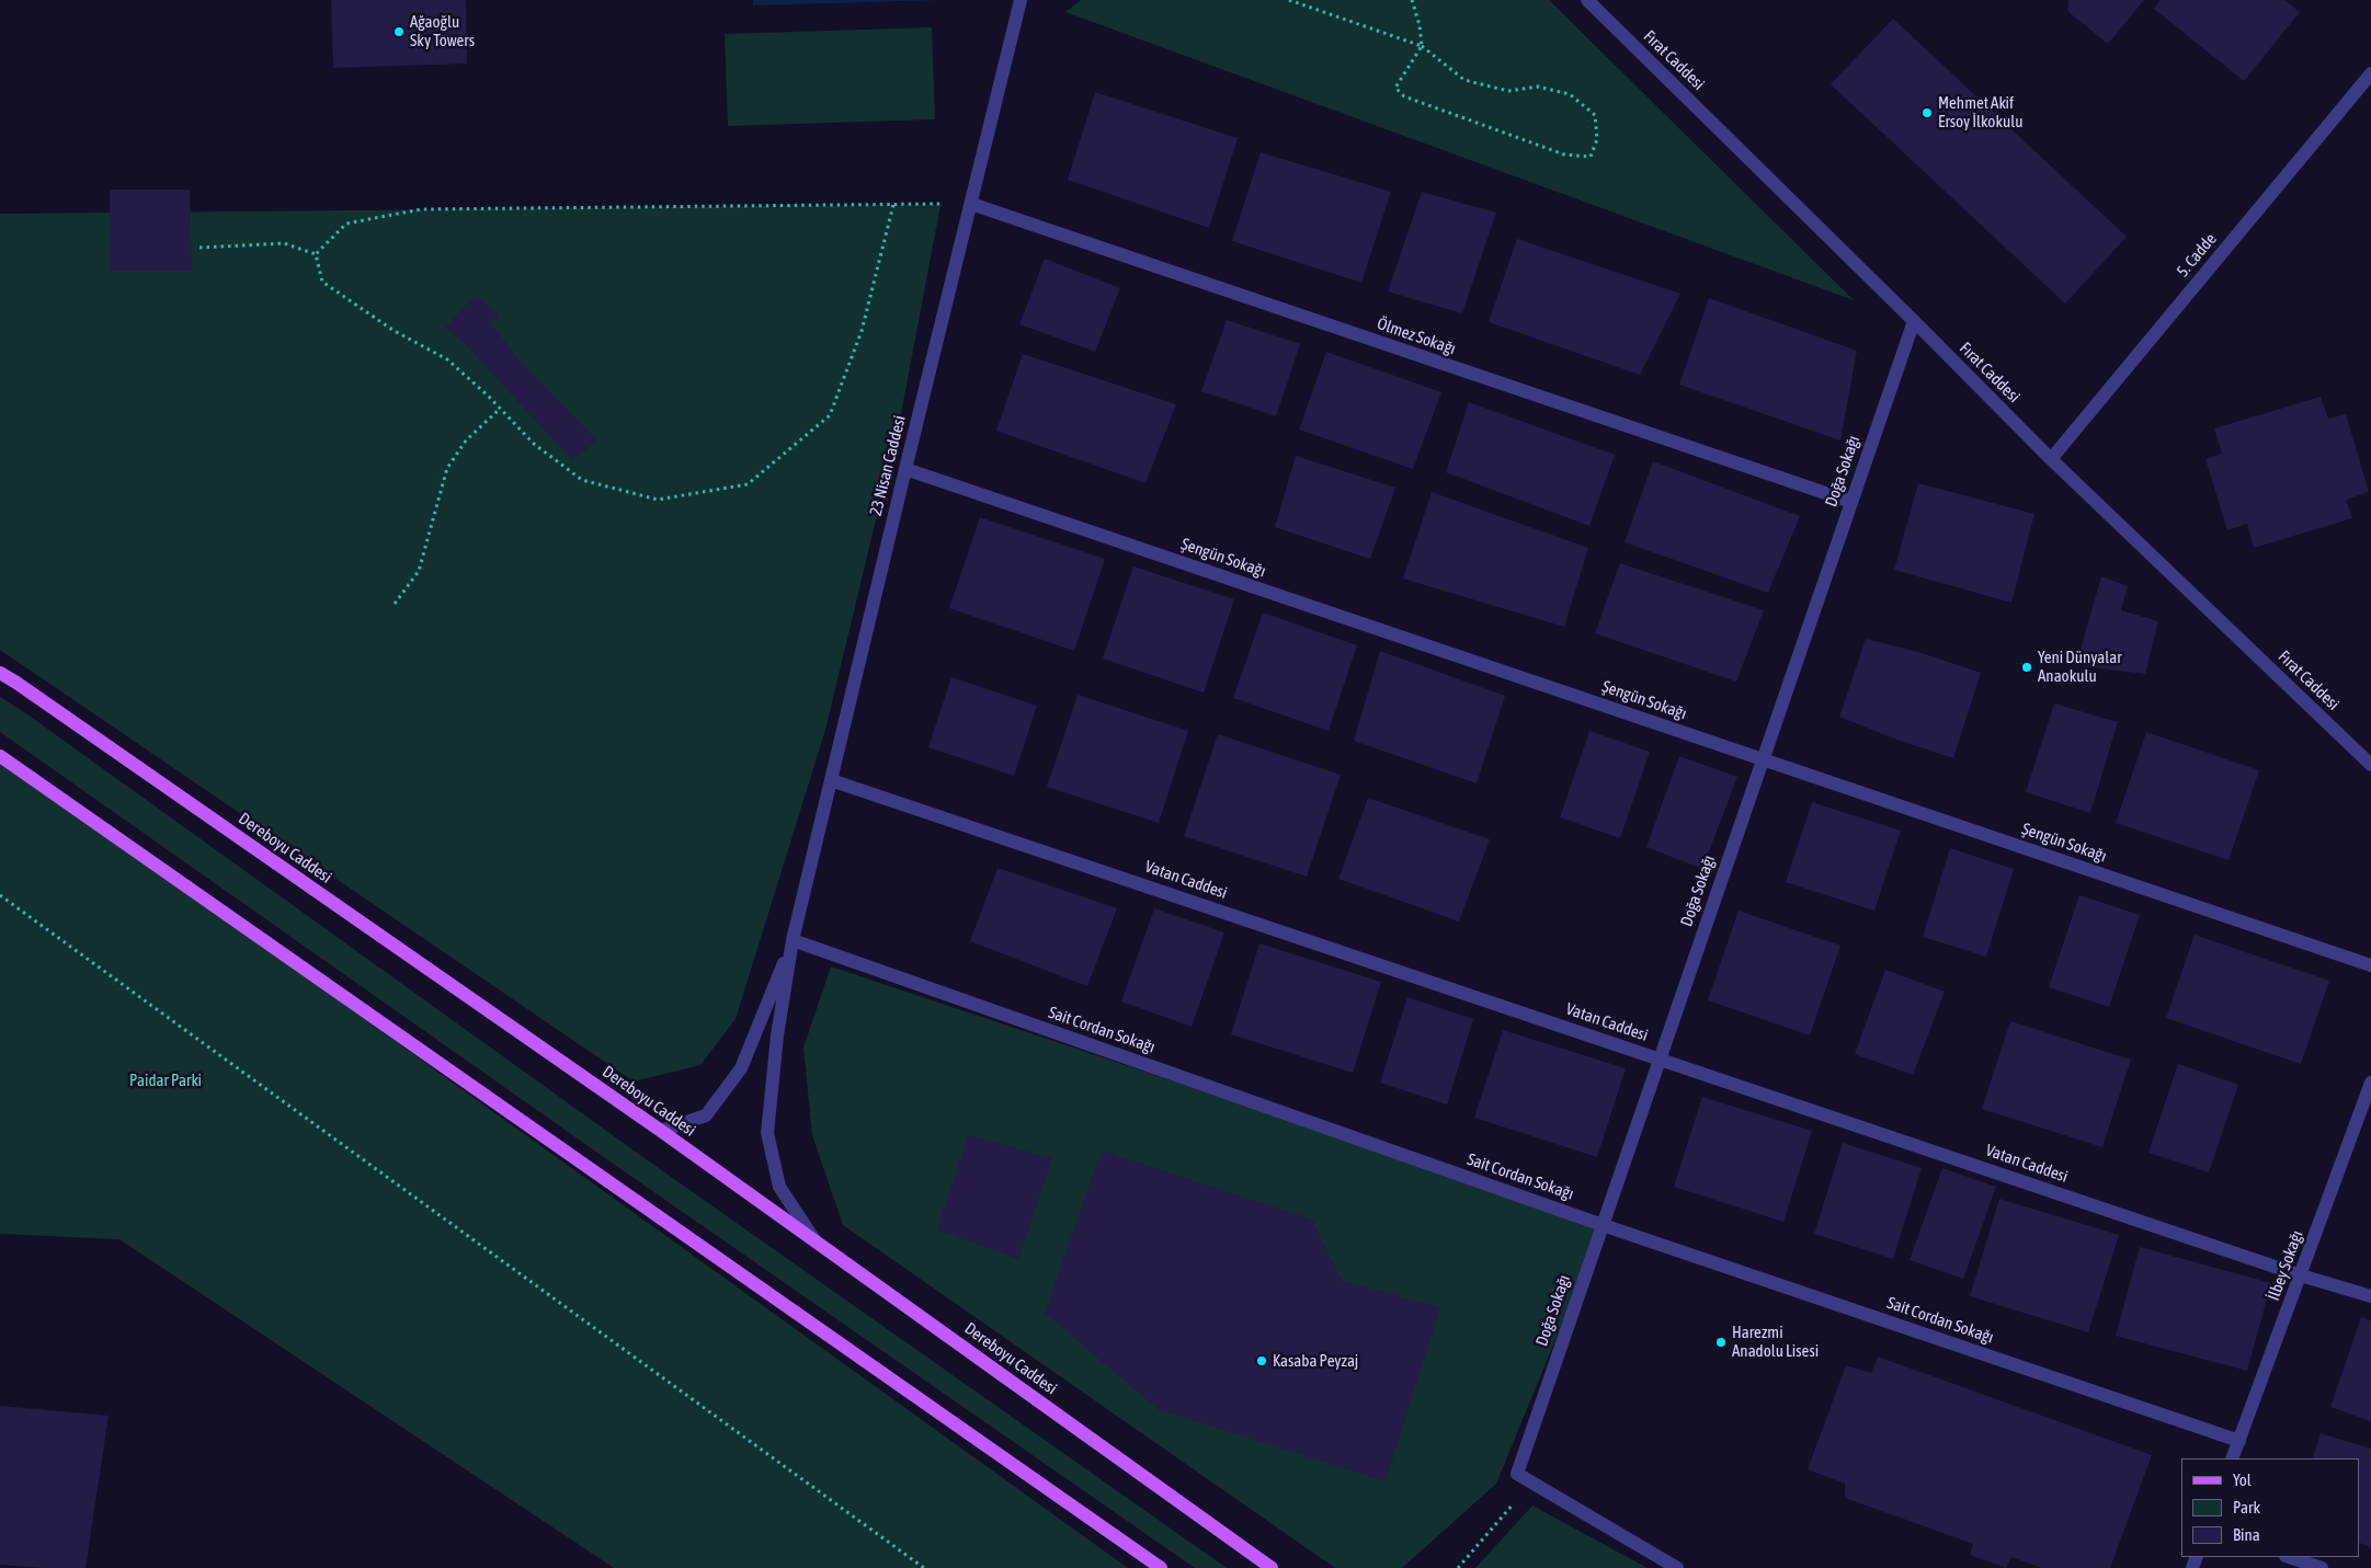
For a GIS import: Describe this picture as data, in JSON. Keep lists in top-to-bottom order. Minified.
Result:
{"streets":{"main road":["Dereboyu Caddesi"],"street":["Fırat Caddesi","5. Cadde","Ölmez Sokağı","23 Nisan Caddesi","Doğa Sokağı","Şengün Sokağı","Vatan Caddesi","Sait Cordan Sokağı","İlbey Sokağı"]},"crossings":[["Fırat Caddesi","5. Cadde"],["Fırat Caddesi","Doğa Sokağı"],["Ölmez Sokağı","23 Nisan Caddesi"],["Ölmez Sokağı","Doğa Sokağı"],["23 Nisan Caddesi","Şengün Sokağı"],["23 Nisan Caddesi","Vatan Caddesi"],["23 Nisan Caddesi","Sait Cordan Sokağı"],["Doğa Sokağı","Şengün Sokağı"],["Doğa Sokağı","Vatan Caddesi"],["Doğa Sokağı","Sait Cordan Sokağı"],["Vatan Caddesi","İlbey Sokağı"],["Sait Cordan Sokağı","İlbey Sokağı"]],"parks":["Paidar Parki"],"places":["Ağaoğlu Sky Towers","Mehmet Akif Ersoy İlkokulu","Yeni Dünyalar Anaokulu","Harezmi Anadolu Lisesi","Kasaba Peyzaj"],"legend":["Yol","Park","Bina"]}
